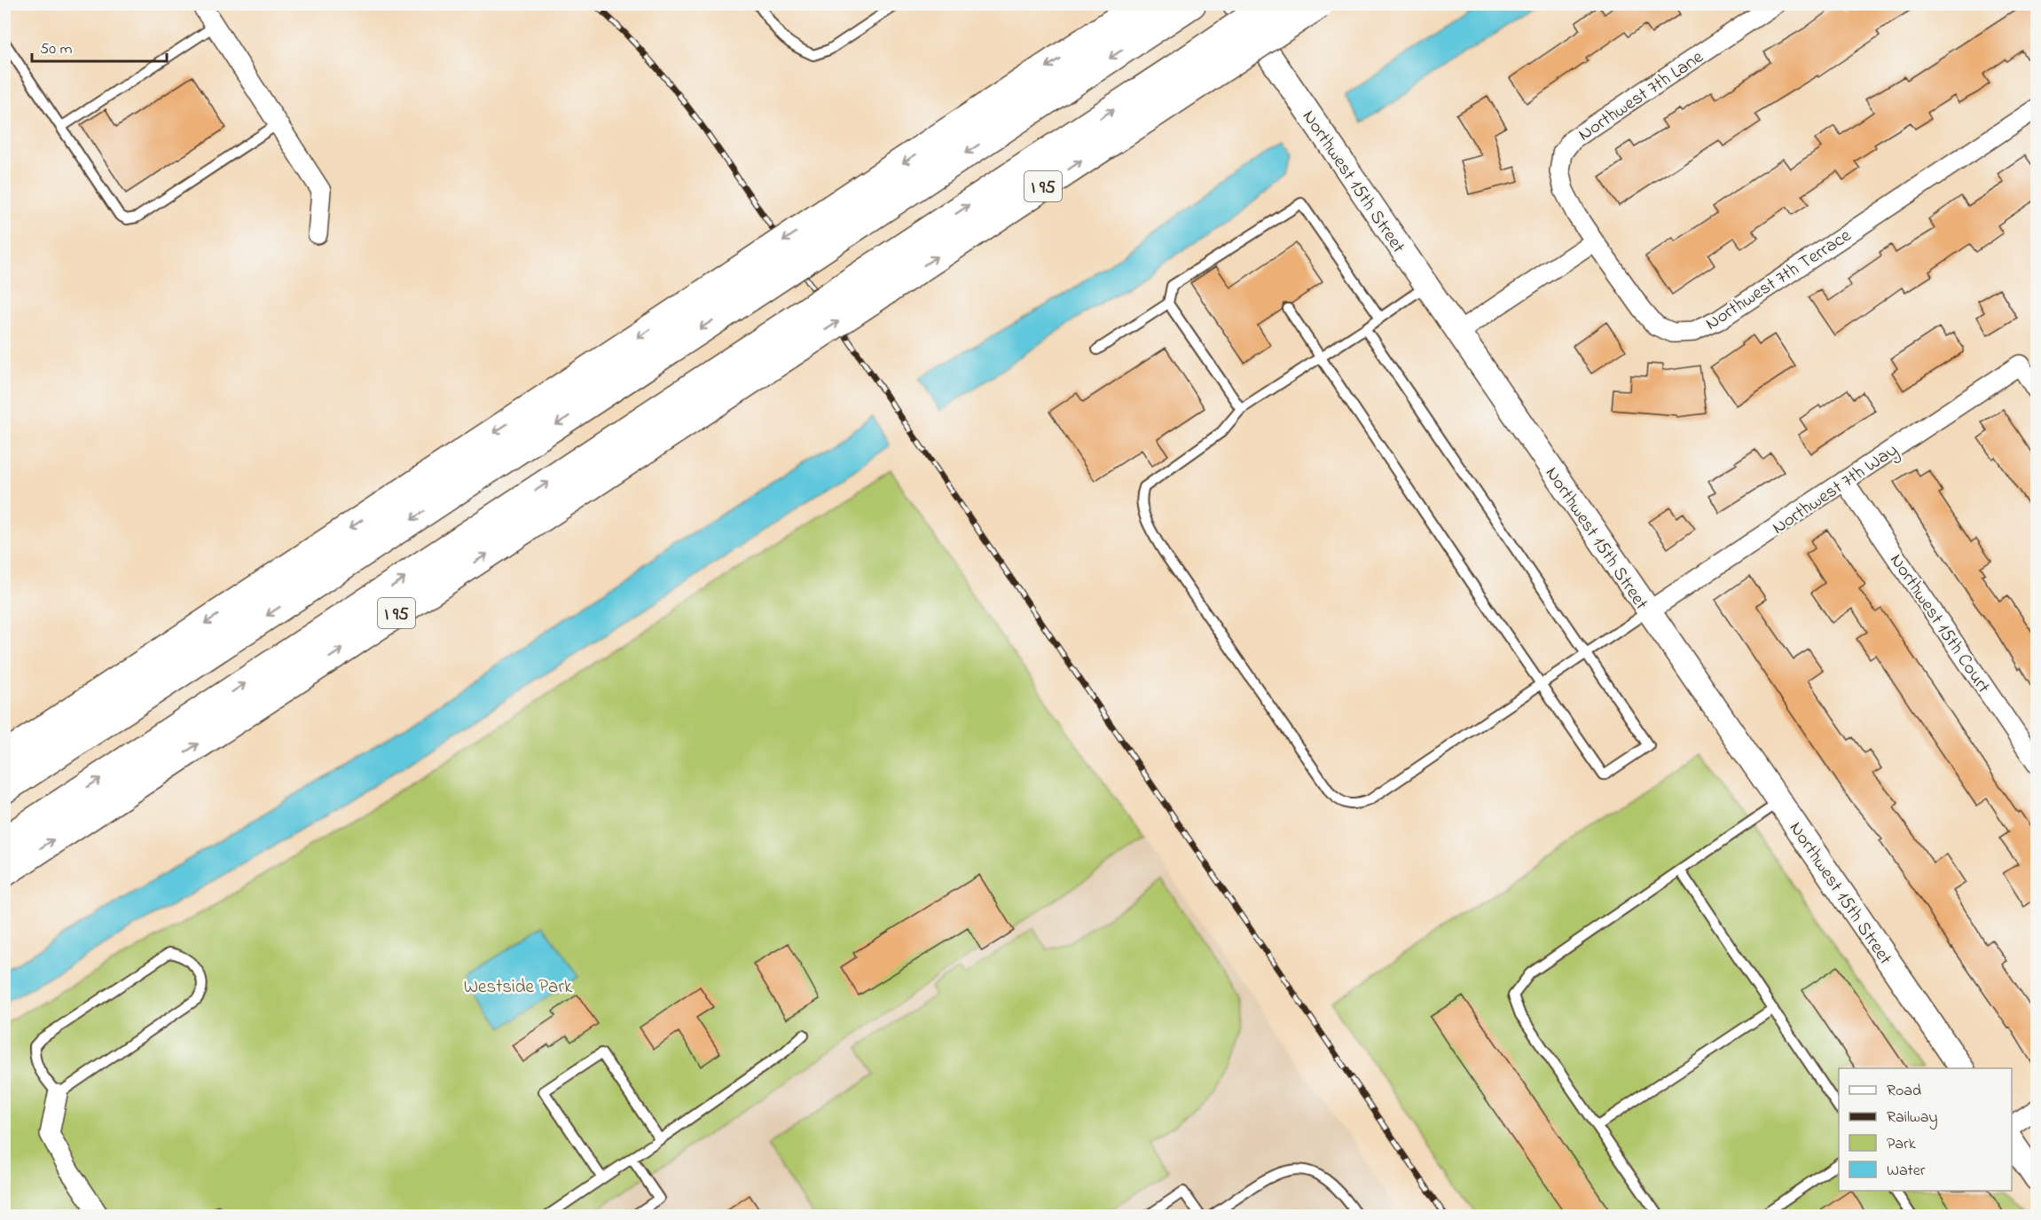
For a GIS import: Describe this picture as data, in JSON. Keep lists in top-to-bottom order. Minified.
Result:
{"streets":{"highway":["I 95"],"street":["Northwest 7th Lane","Northwest 15th Street","Northwest 7th Terrace","Northwest 7th Way","Northwest 15th Court"]},"crossings":[["Northwest 7th Lane","Northwest 7th Terrace"],["Northwest 15th Street","Northwest 7th Way"],["Northwest 7th Way","Northwest 15th Court"]],"parks":["Westside Park"],"legend":["Road","Railway","Park","Water"],"scale_bar":"50 m"}
